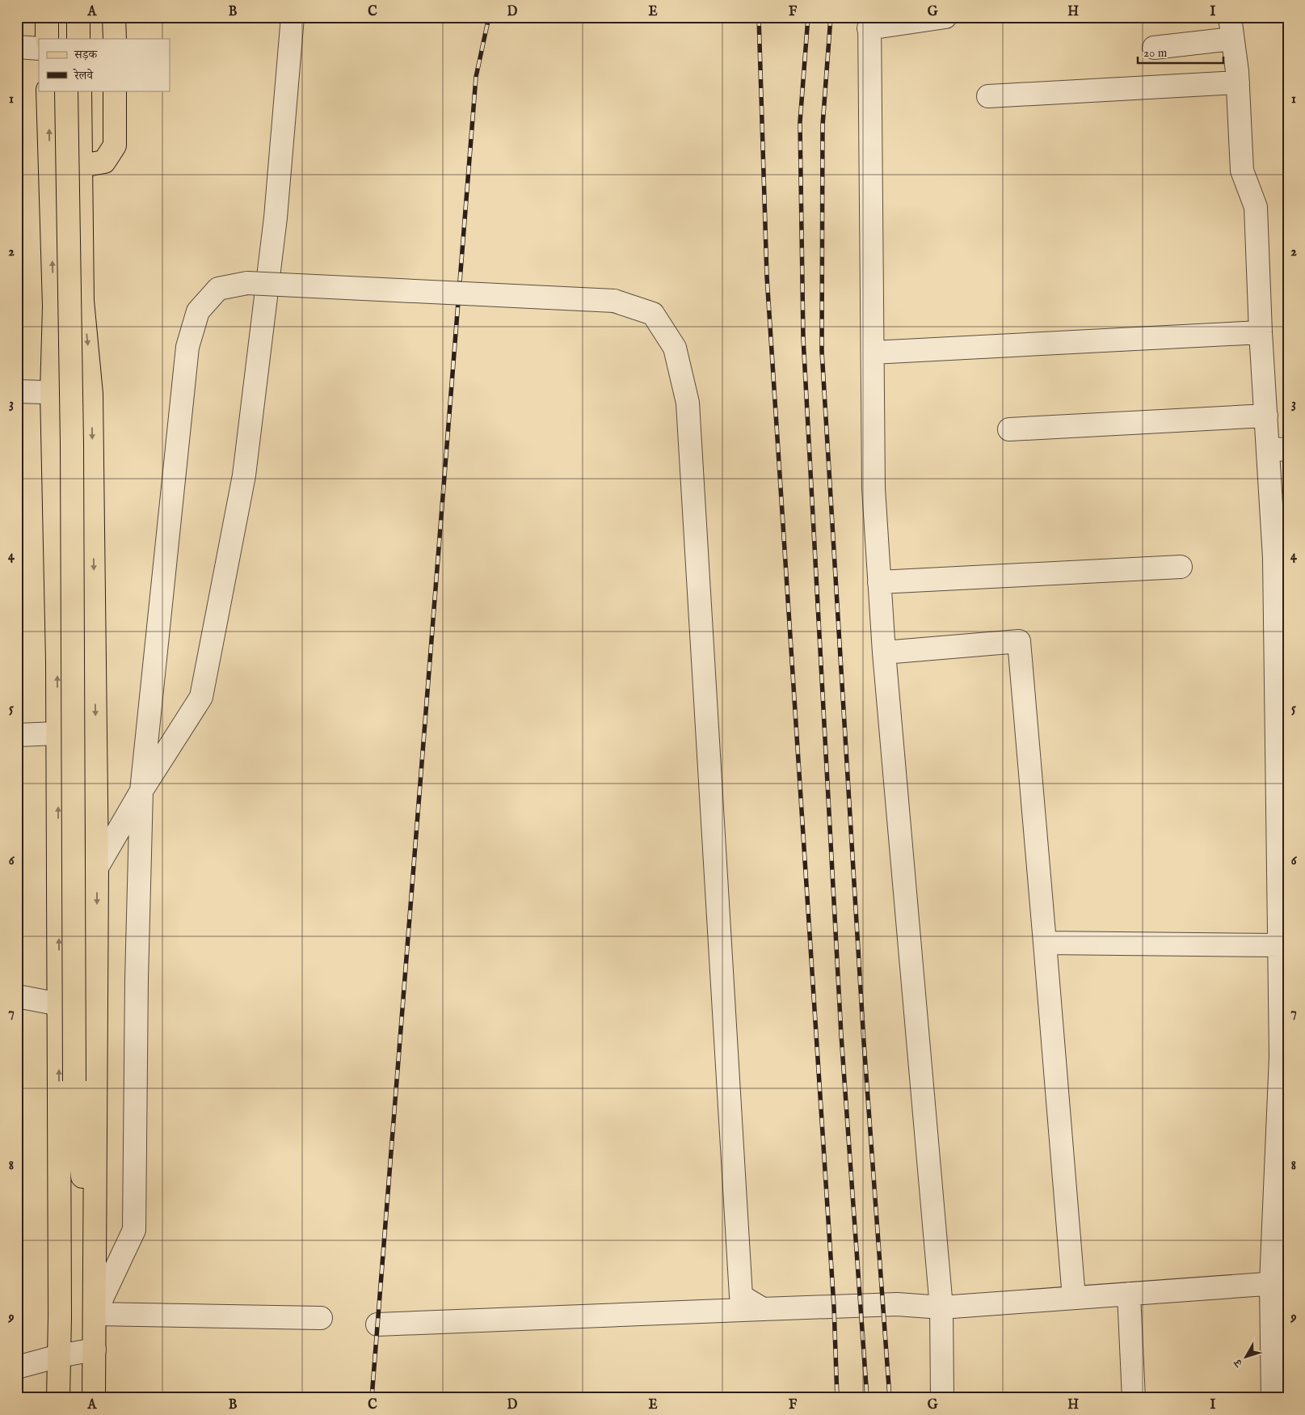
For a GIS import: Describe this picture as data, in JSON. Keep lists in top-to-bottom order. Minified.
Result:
{"legend":["सड़क","रेलवे"],"scale_bar":"20 m","north":"bottom left","grid":{"columns":["A","B","C","D","E","F","G","H","I"],"rows":["1","2","3","4","5","6","7","8","9"]}}
